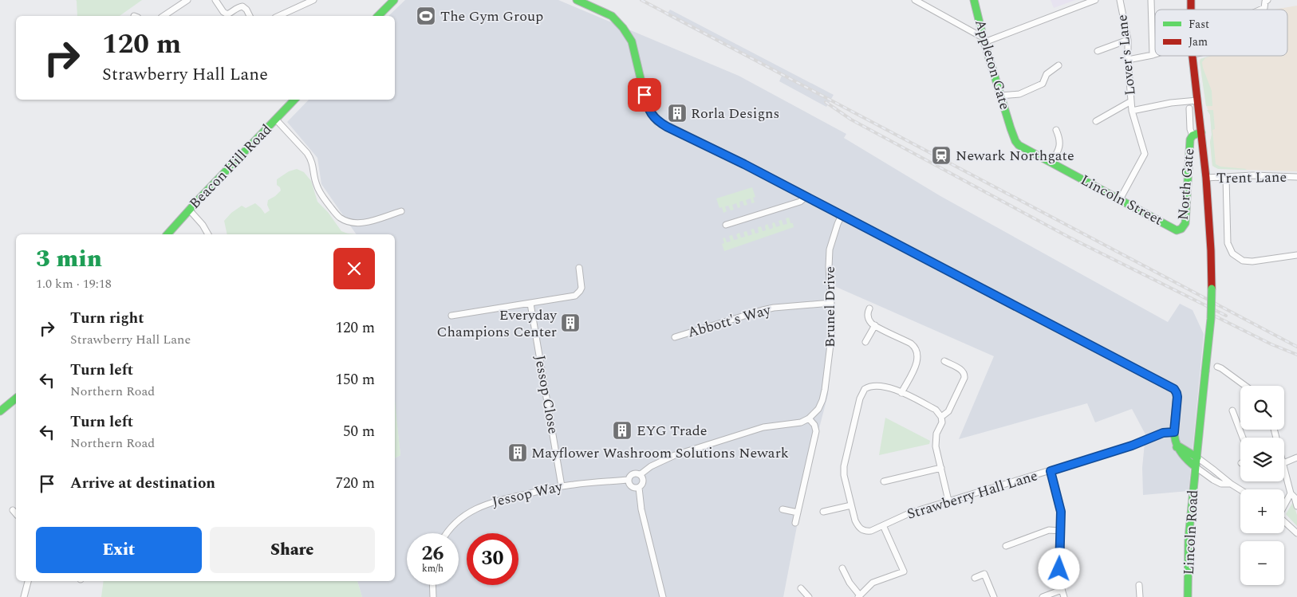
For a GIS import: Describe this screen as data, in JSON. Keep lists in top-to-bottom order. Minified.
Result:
{"streets":{"street":["Lover's Lane","Appleton Gate","Beacon Hill Road","Trent Lane","North Gate","Lincoln Street","Brunel Drive","Abbott's Way","Jessop Close","Jessop Way","Strawberry Hall Lane","Lincoln Road"]},"crossings":[["Lover's Lane","Lincoln Street"],["Appleton Gate","Lincoln Street"],["Trent Lane","Lincoln Road"],["North Gate","Lincoln Street"],["North Gate","Lincoln Road"],["Brunel Drive","Abbott's Way"],["Jessop Close","Jessop Way"]],"places":{"sports":["The Gym Group"],"building":["Rorla Designs","Everyday Champions Center","EYG Trade","Mayflower Washroom Solutions Newark"],"station":["Newark Northgate"]},"legend":["Fast","Jam"],"page":{"turn":["120 m","Strawberry Hall Lane"],"heading":["3 min","1.0 km · 19:18"],"list":[{"name":"Turn right","note":"Strawberry Hall Lane","value":"120 m"},{"name":"Turn left","note":"Northern Road","value":"150 m"},{"name":"Turn left","note":"Northern Road","value":"50 m"},{"name":"Arrive at destination","value":"720 m"}],"map_buttons":["+","−"],"buttons":["Exit","Share"],"speed":"26 km/h","limit":"30"}}
